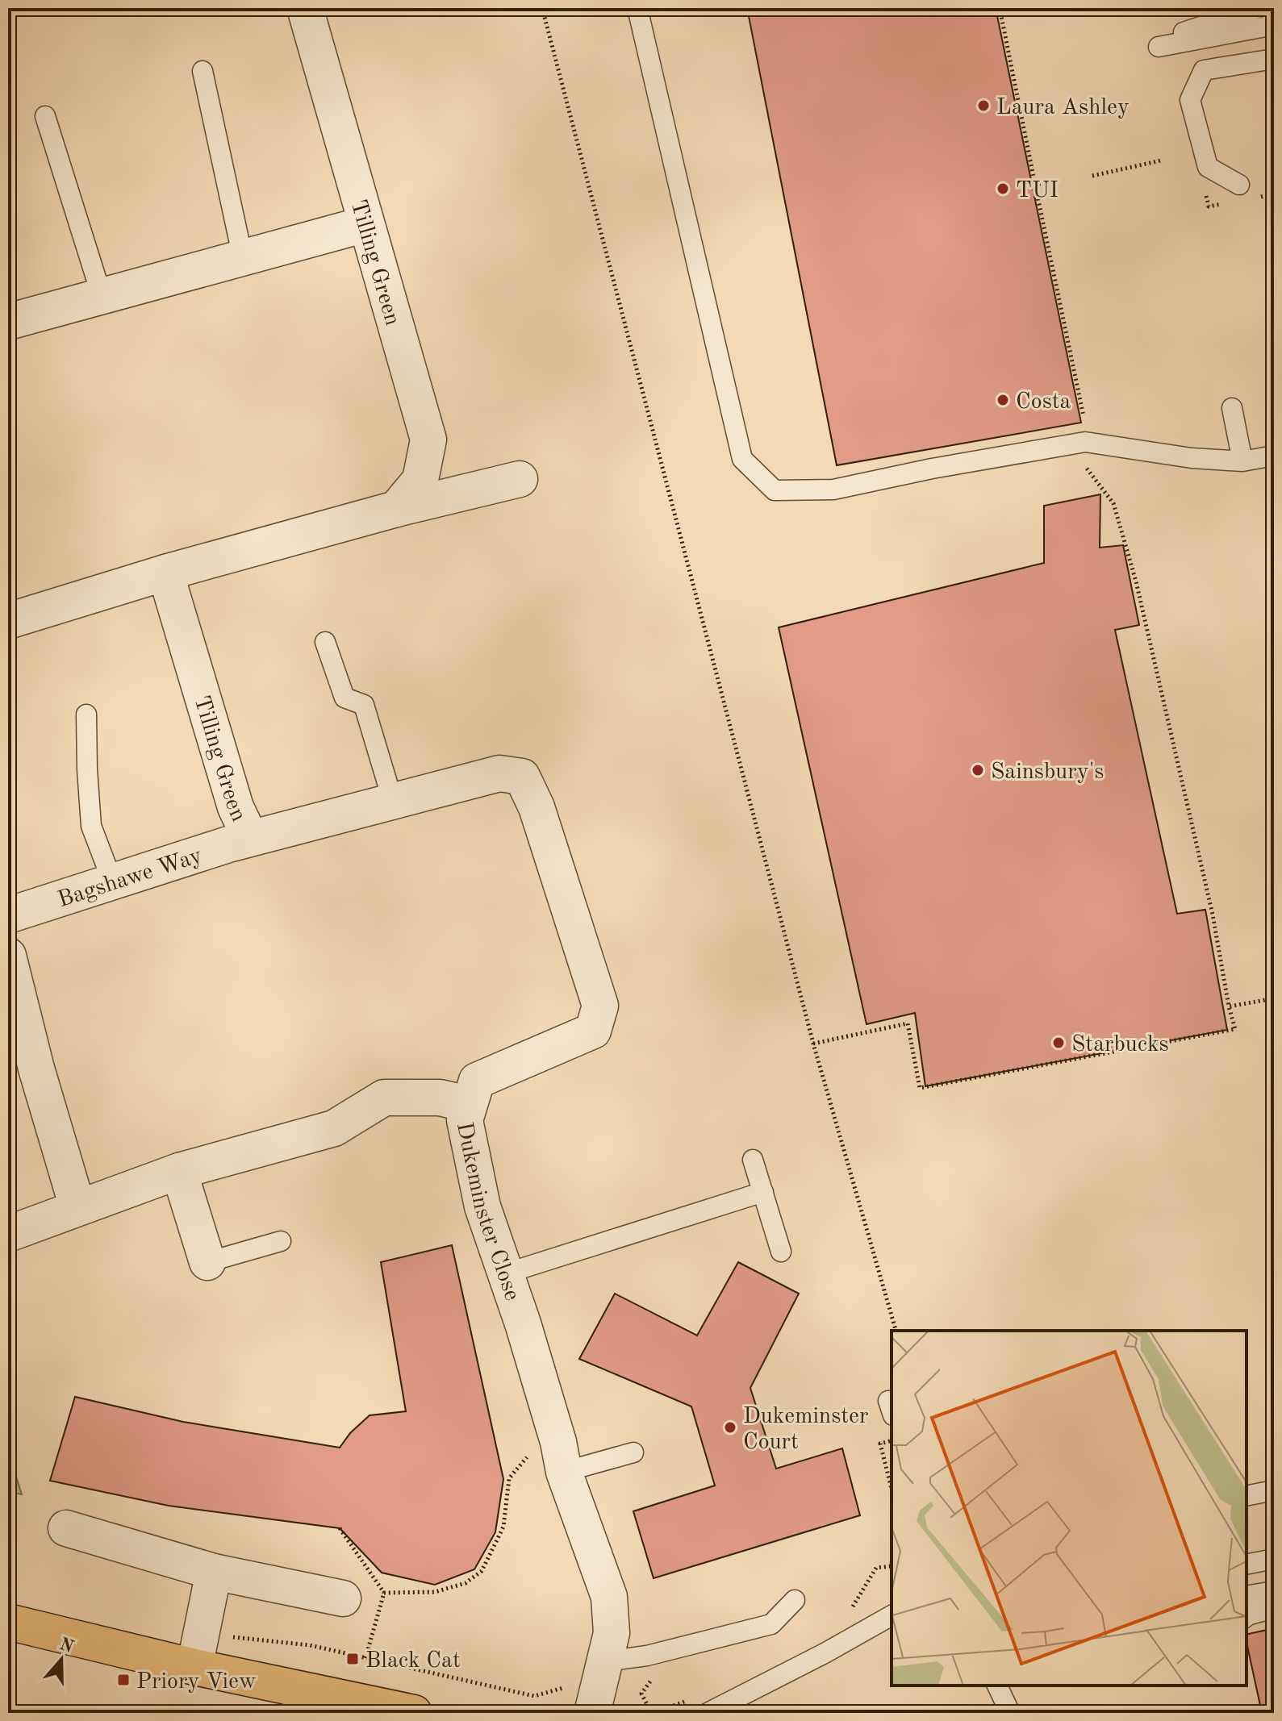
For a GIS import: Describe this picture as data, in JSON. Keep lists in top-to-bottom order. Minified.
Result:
{"streets":{"street":["Tilling Green","Bagshawe Way","Dukeminster Close"]},"crossings":[["Tilling Green","Bagshawe Way"],["Tilling Green","Dukeminster Close"],["Bagshawe Way","Dukeminster Close"]],"places":{"other":["Laura Ashley","TUI","Costa","Sainsbury's","Starbucks","Dukeminster Court"],"transit":["Black Cat","Priory View"]},"north":"top"}
